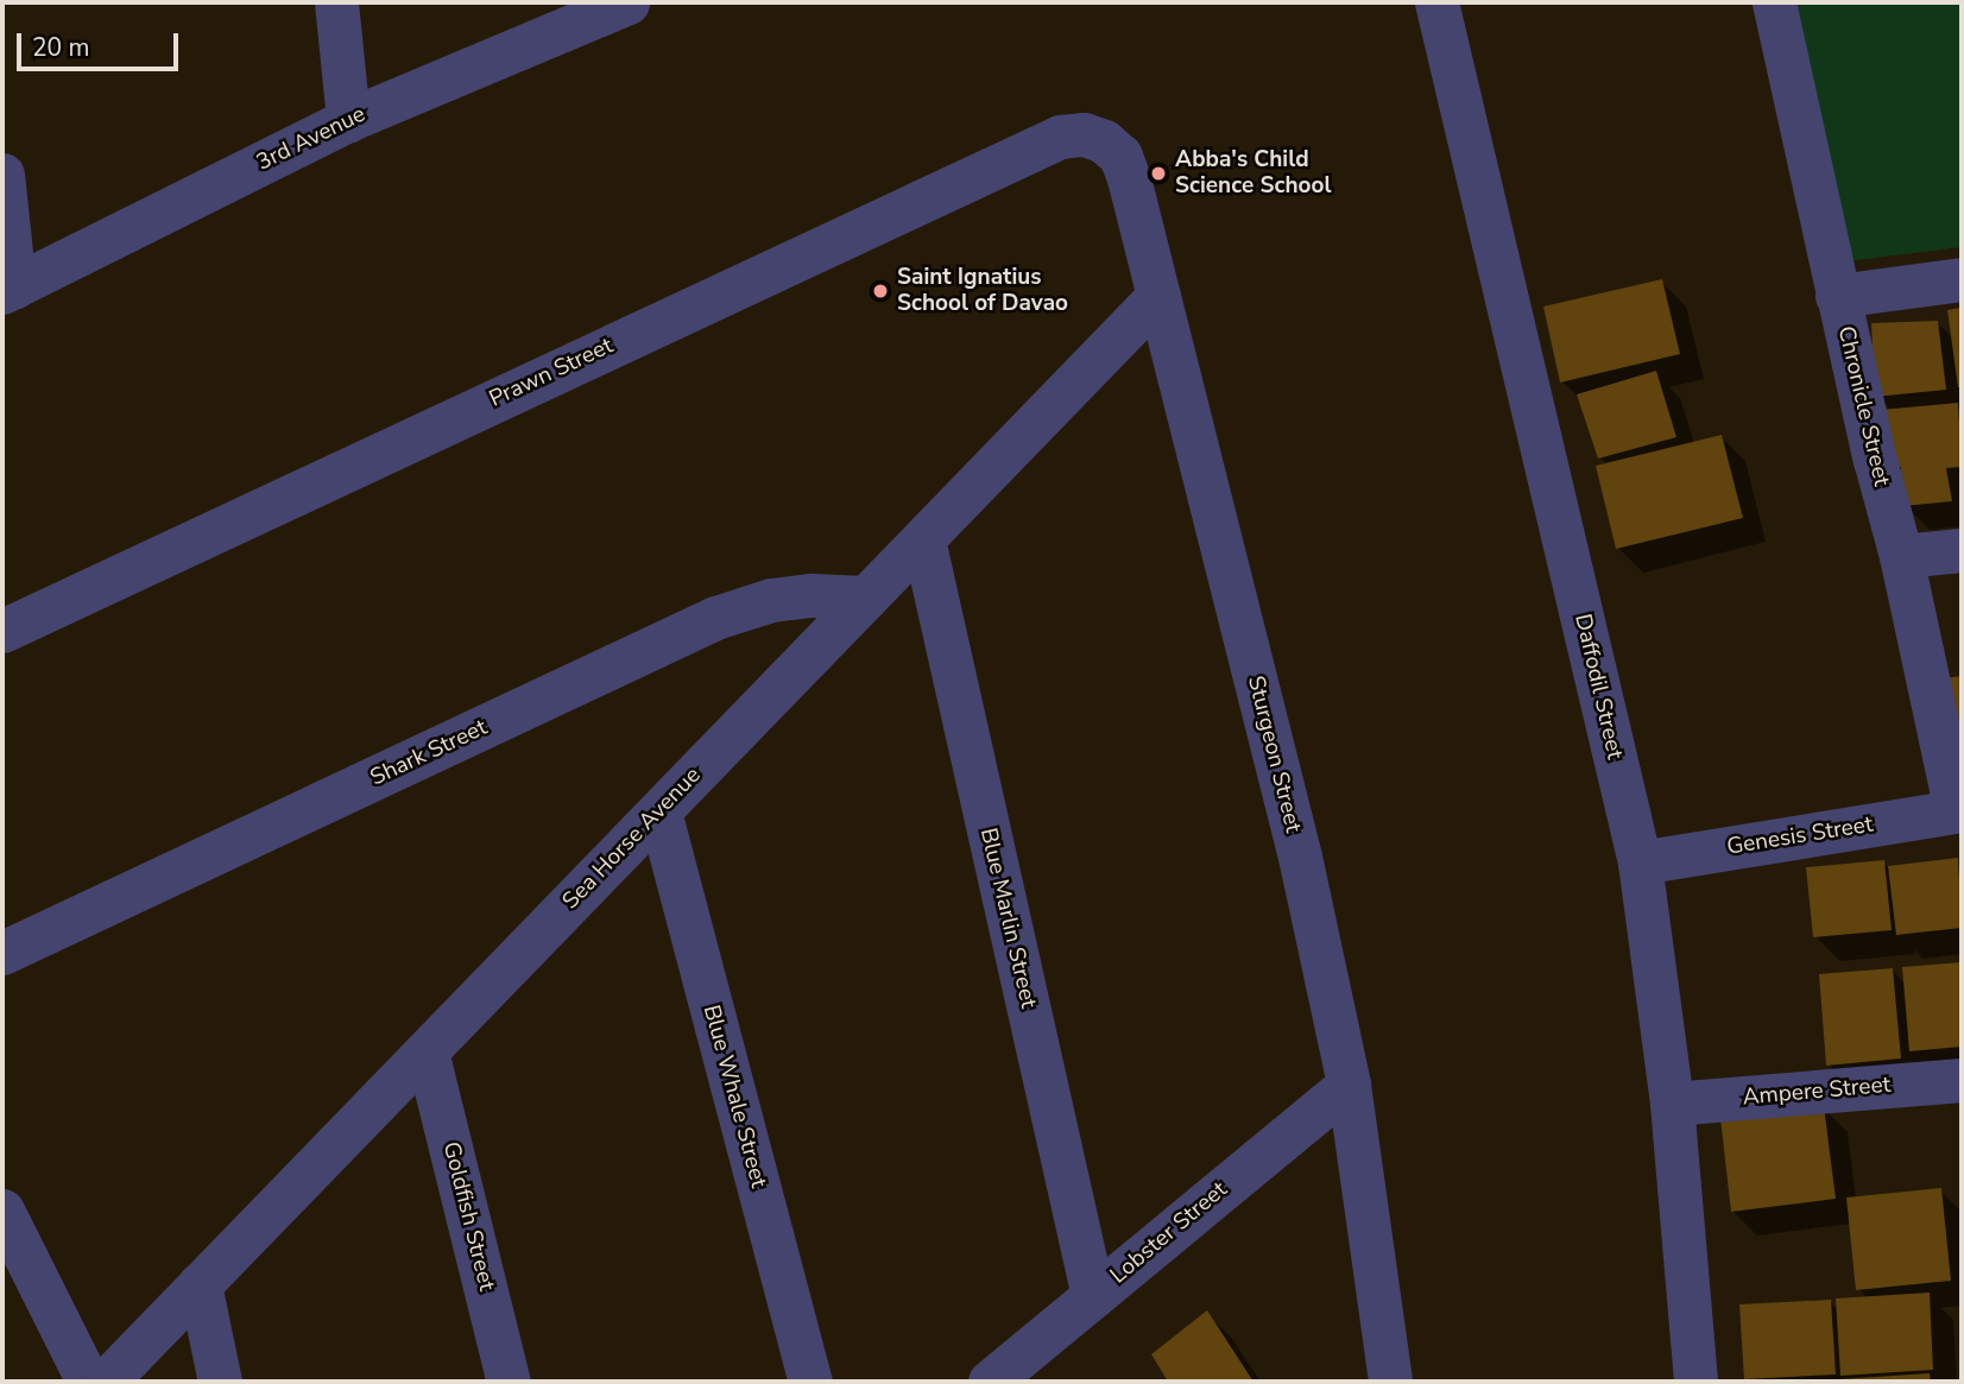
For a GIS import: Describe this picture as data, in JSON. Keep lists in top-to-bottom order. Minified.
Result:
{"streets":{"street":["3rd Avenue","Prawn Street","Chronicle Street","Daffodil Street","Shark Street","Sturgeon Street","Genesis Street","Sea Horse Avenue","Blue Marlin Street","Ampere Street","Blue Whale Street","Goldfish Street","Lobster Street"]},"crossings":[["Prawn Street","Sturgeon Street"],["Chronicle Street","Genesis Street"],["Daffodil Street","Genesis Street"],["Daffodil Street","Ampere Street"],["Shark Street","Sea Horse Avenue"],["Sturgeon Street","Sea Horse Avenue"],["Sturgeon Street","Lobster Street"],["Sea Horse Avenue","Blue Marlin Street"],["Sea Horse Avenue","Blue Whale Street"],["Sea Horse Avenue","Goldfish Street"],["Blue Marlin Street","Lobster Street"]],"places":["Abba's Child Science School","Saint Ignatius School of Davao"],"scale_bar":"20 m"}
